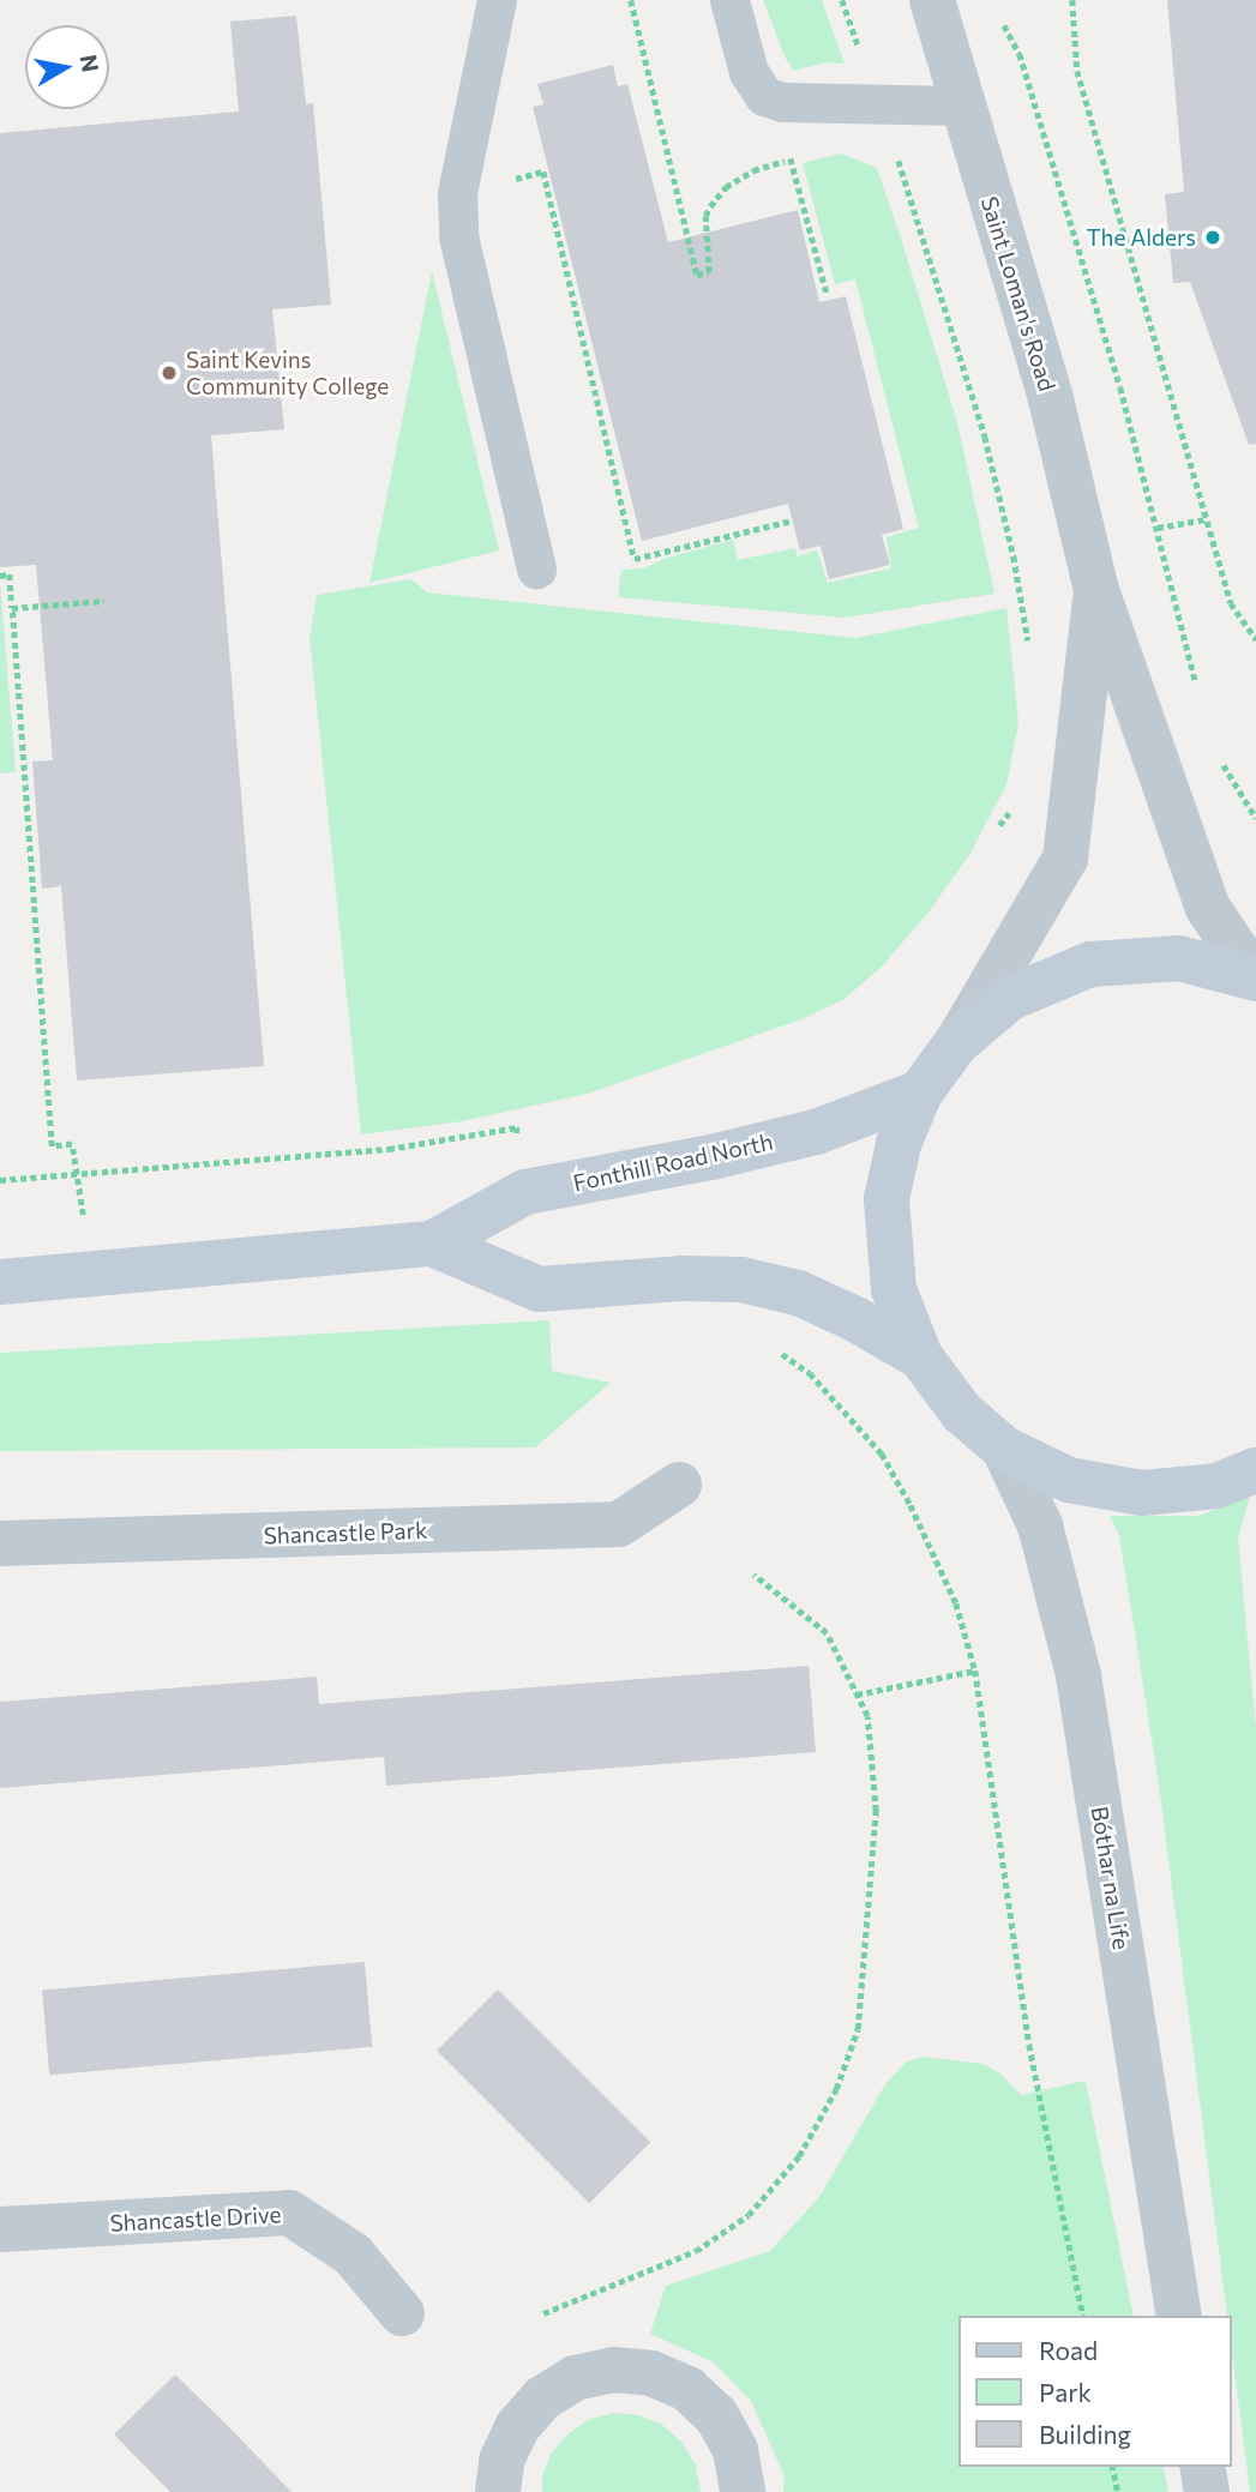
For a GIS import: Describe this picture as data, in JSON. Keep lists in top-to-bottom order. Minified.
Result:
{"streets":{"main road":["Fonthill Road North"],"street":["Saint Loman's Road","Shancastle Park","Bóthar na Life","Shancastle Drive"]},"crossings":[["Saint Loman's Road","Fonthill Road North"],["Fonthill Road North","Bóthar na Life"]],"places":["The Alders","Saint Kevins Community College"],"legend":["Road","Park","Building"],"north":"right"}
